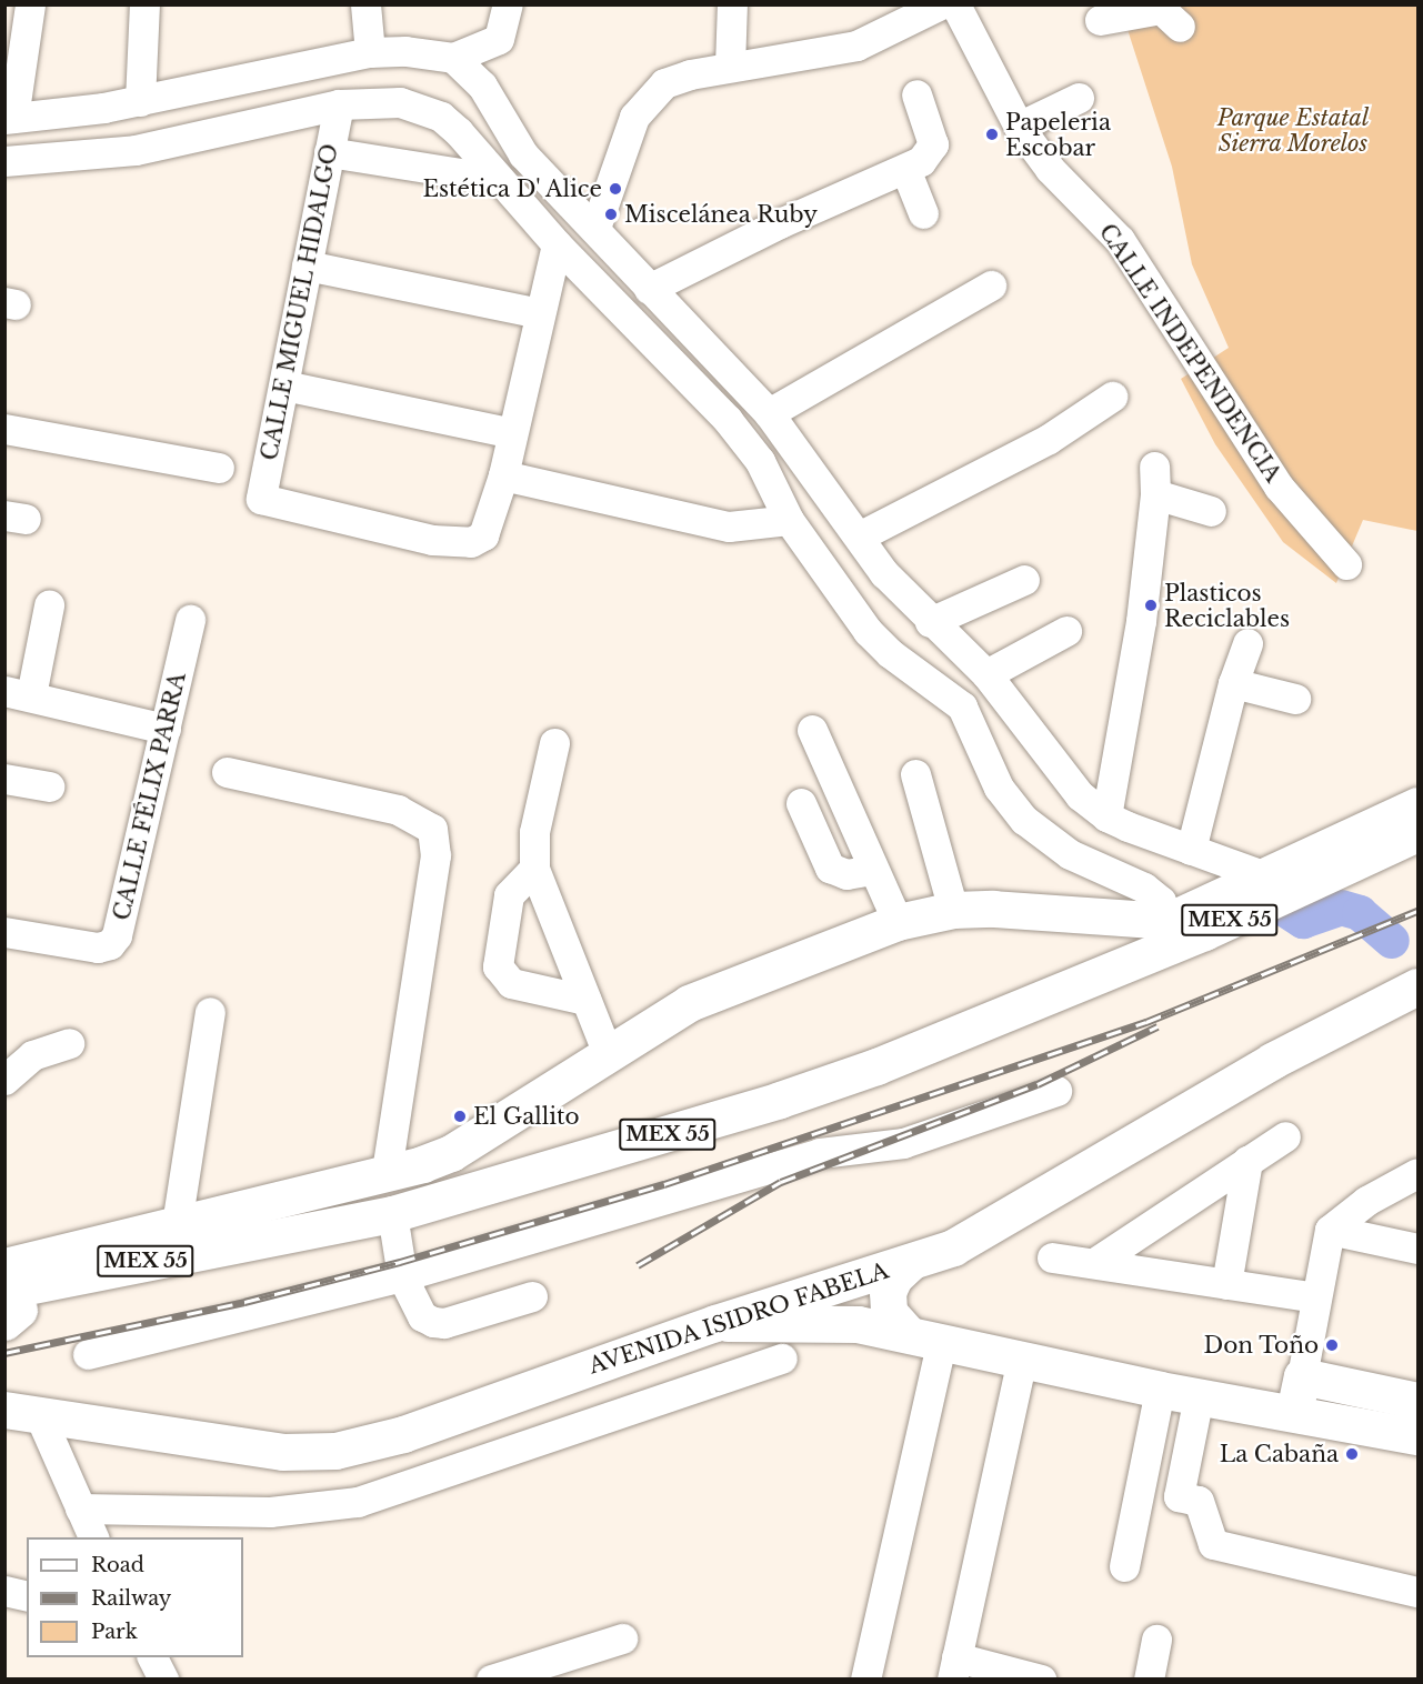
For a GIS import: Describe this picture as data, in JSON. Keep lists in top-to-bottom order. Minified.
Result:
{"streets":{"main road":["MEX 55","AVENIDA ISIDRO FABELA"],"street":["CALLE MIGUEL HIDALGO","CALLE INDEPENDENCIA","CALLE FÉLIX PARRA"]},"parks":["Parque Estatal Sierra Morelos"],"places":["Papeleria Escobar","Estética D' Alice","Miscelánea Ruby","Plasticos Reciclables","El Gallito","Don Toño","La Cabaña"],"legend":["Road","Railway","Park"]}
